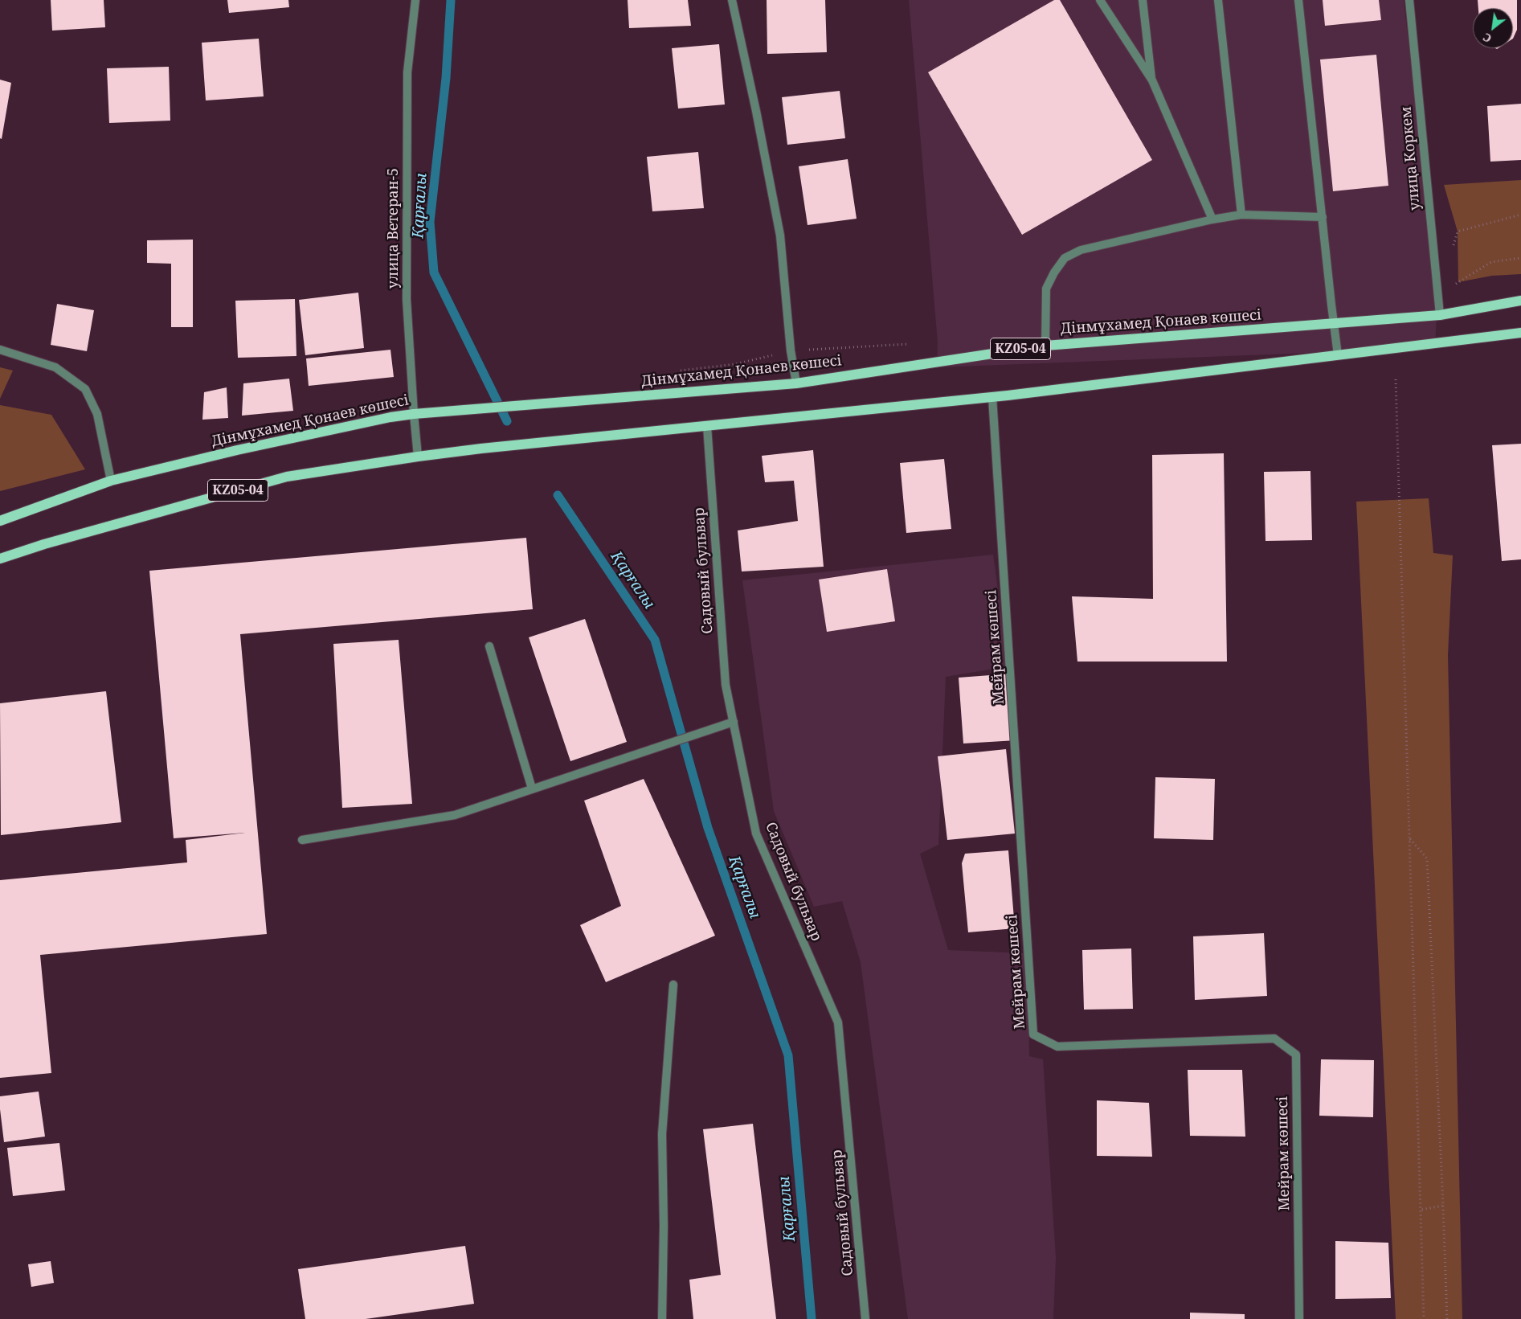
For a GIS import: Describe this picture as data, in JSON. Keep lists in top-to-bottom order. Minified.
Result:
{"streets":{"main road":["Дінмұхамед Қонаев көшесі","KZ05-04"],"street":["улица Коркем","улица Ветеран-5","Садовый бульвар","Мейрам көшесі"]},"crossings":[["улица Коркем","Дінмұхамед Қонаев көшесі"],["улица Ветеран-5","Дінмұхамед Қонаев көшесі"],["улица Ветеран-5","KZ05-04"],["KZ05-04","Садовый бульвар"],["KZ05-04","Мейрам көшесі"]],"water":["Қарғалы"],"north":"bottom left"}
